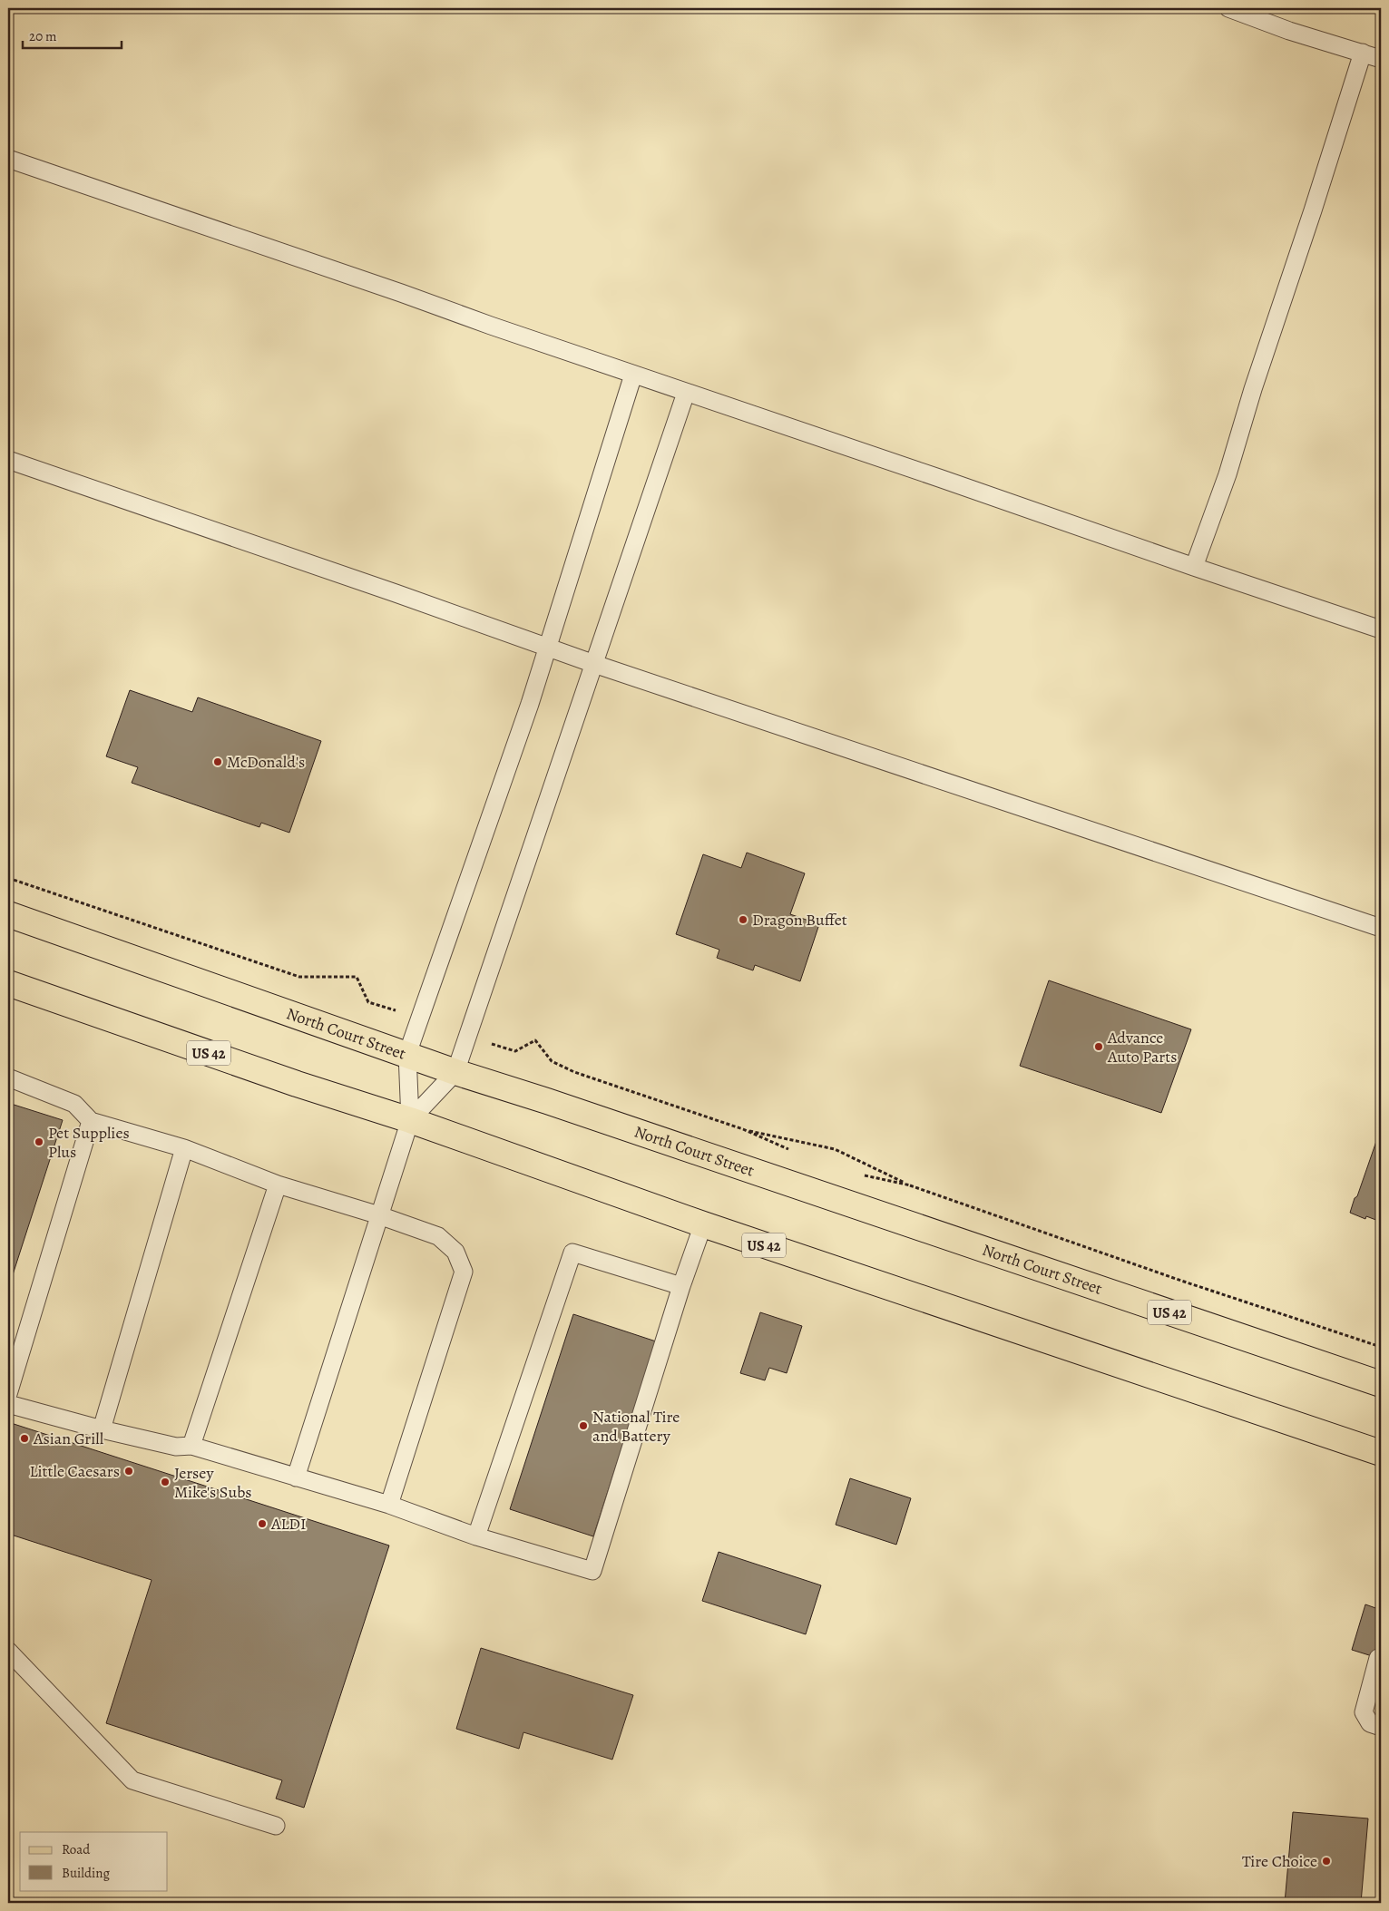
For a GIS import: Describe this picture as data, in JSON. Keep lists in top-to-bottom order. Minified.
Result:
{"streets":{"main road":["North Court Street","US 42"]},"places":["McDonald's","Dragon Buffet","Advance Auto Parts","Pet Supplies Plus","National Tire and Battery","Asian Grill","Little Caesars","Jersey Mike's Subs","ALDI","Tire Choice"],"legend":["Road","Building"],"scale_bar":"20 m"}
